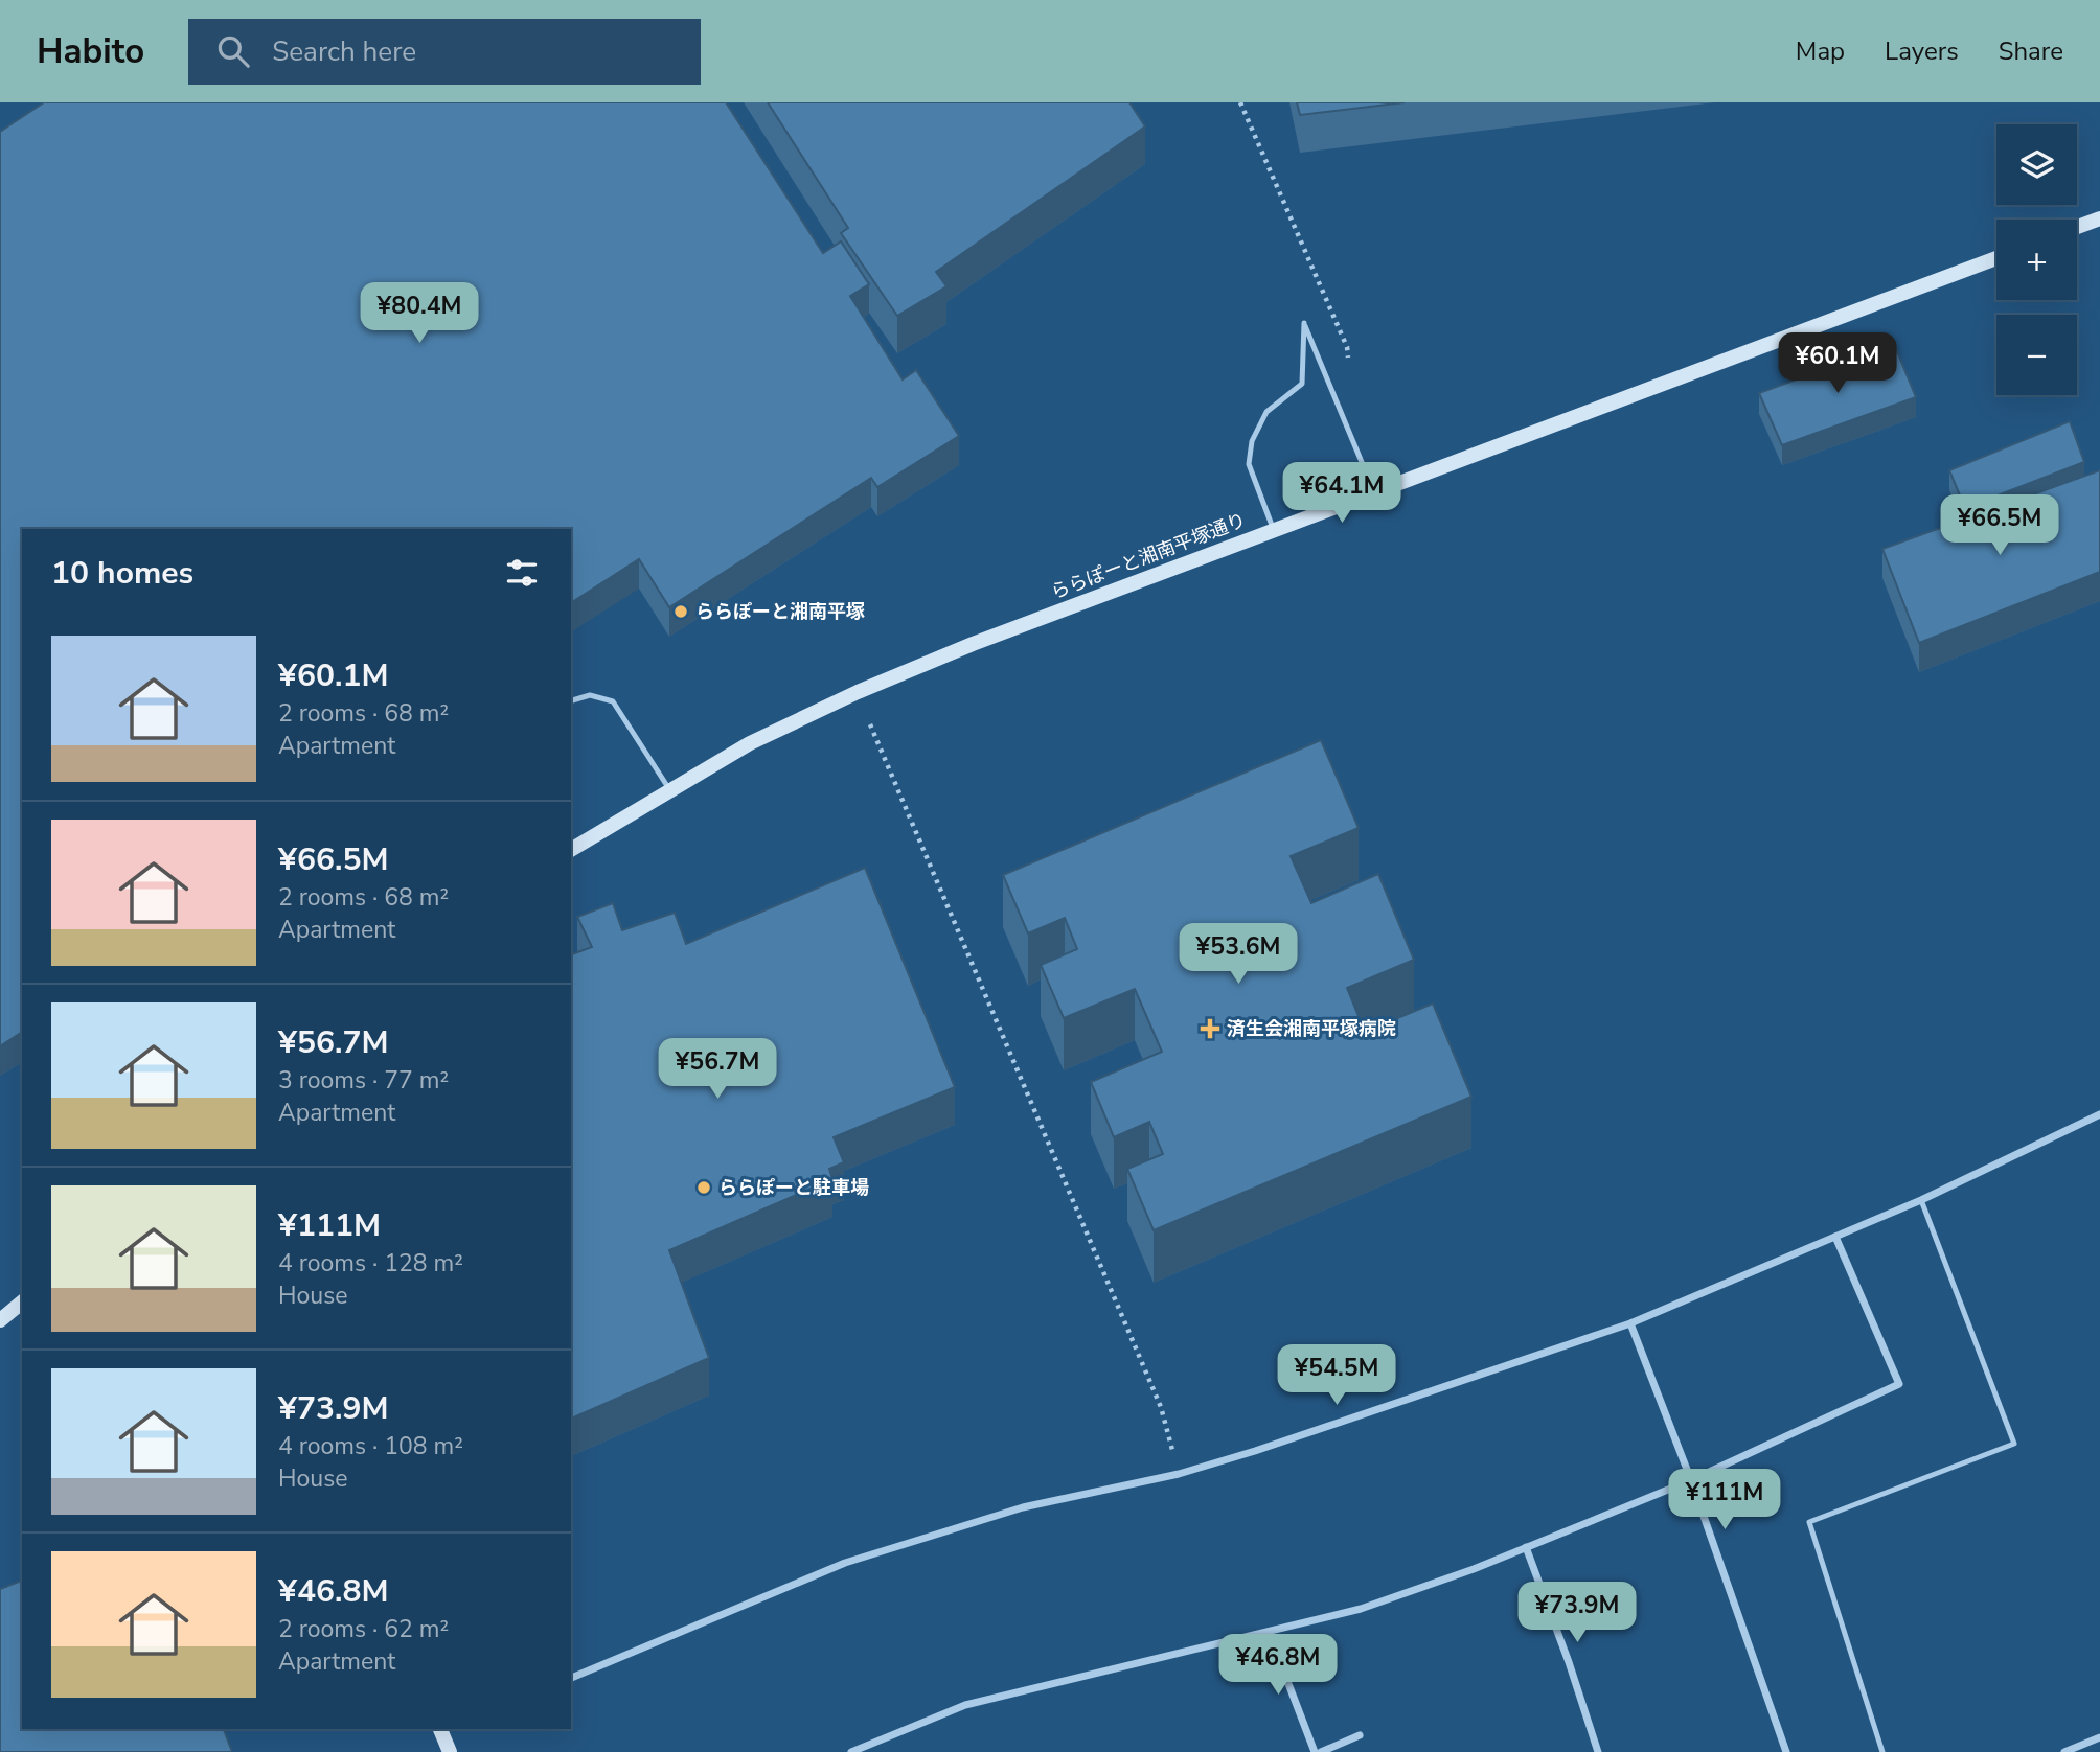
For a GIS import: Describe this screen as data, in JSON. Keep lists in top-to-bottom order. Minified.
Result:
{"streets":{"street":["ららぽーと湘南平塚通り"]},"places":{"other":["ららぽーと湘南平塚","ららぽーと駐車場"],"health":["済生会湘南平塚病院"]},"page":{"header":"Habito","search":"Search here","nav":["Map","Layers","Share"],"map_buttons":["+","−"],"price":["¥80.4M","¥60.1M","¥64.1M","¥66.5M","¥53.6M","¥56.7M","¥54.5M","¥111M","¥73.9M","¥46.8M"],"heading":"10 homes","list":[{"name":"¥60.1M","note":"2 rooms · 68 m² · Apartment"},{"name":"¥66.5M","note":"2 rooms · 68 m² · Apartment"},{"name":"¥56.7M","note":"3 rooms · 77 m² · Apartment"},{"name":"¥111M","note":"4 rooms · 128 m² · House"},{"name":"¥73.9M","note":"4 rooms · 108 m² · House"},{"name":"¥46.8M","note":"2 rooms · 62 m² · Apartment"}]}}
